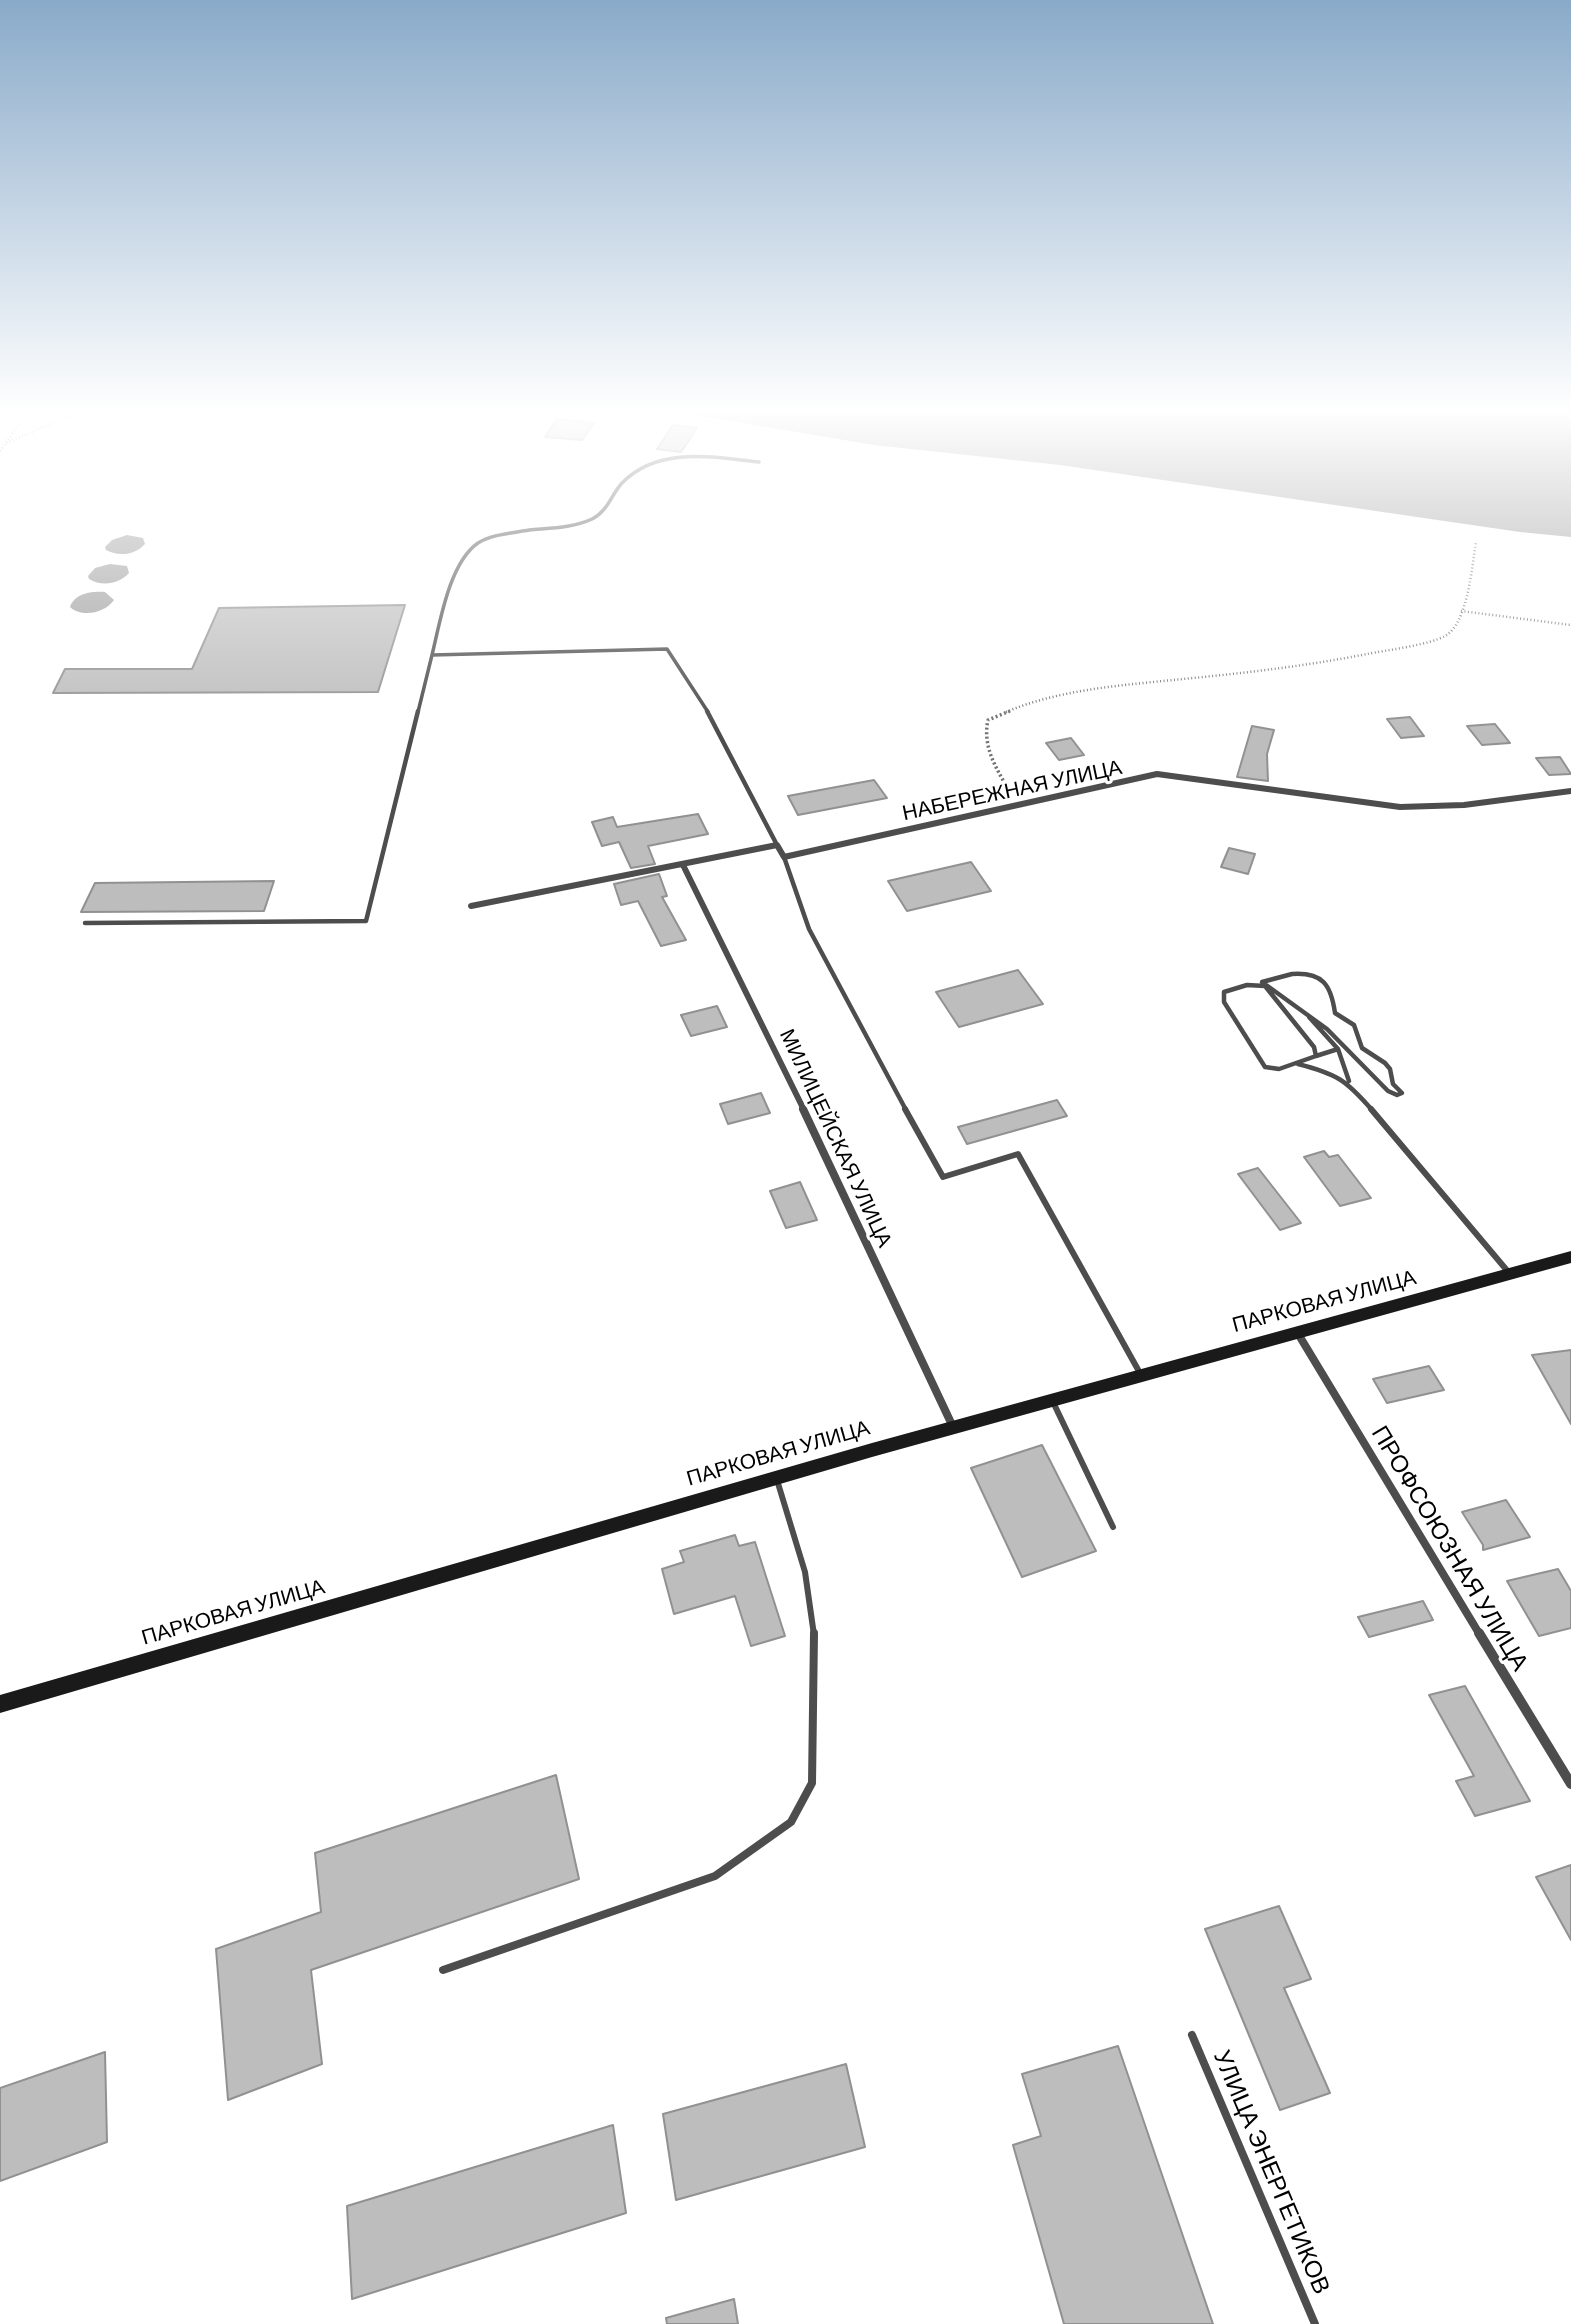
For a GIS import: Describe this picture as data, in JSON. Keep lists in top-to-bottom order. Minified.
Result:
{"streets":{"street":["НАБЕРЕЖНАЯ УЛИЦА","МИЛИЦЕЙСКАЯ УЛИЦА","ПАРКОВАЯ УЛИЦА","ПРОФСОЮЗНАЯ УЛИЦА"],"lane":["УЛИЦА ЭНЕРГЕТИКОВ"]},"crossings":[["МИЛИЦЕЙСКАЯ УЛИЦА","ПАРКОВАЯ УЛИЦА"],["ПАРКОВАЯ УЛИЦА","ПРОФСОЮЗНАЯ УЛИЦА"]]}
